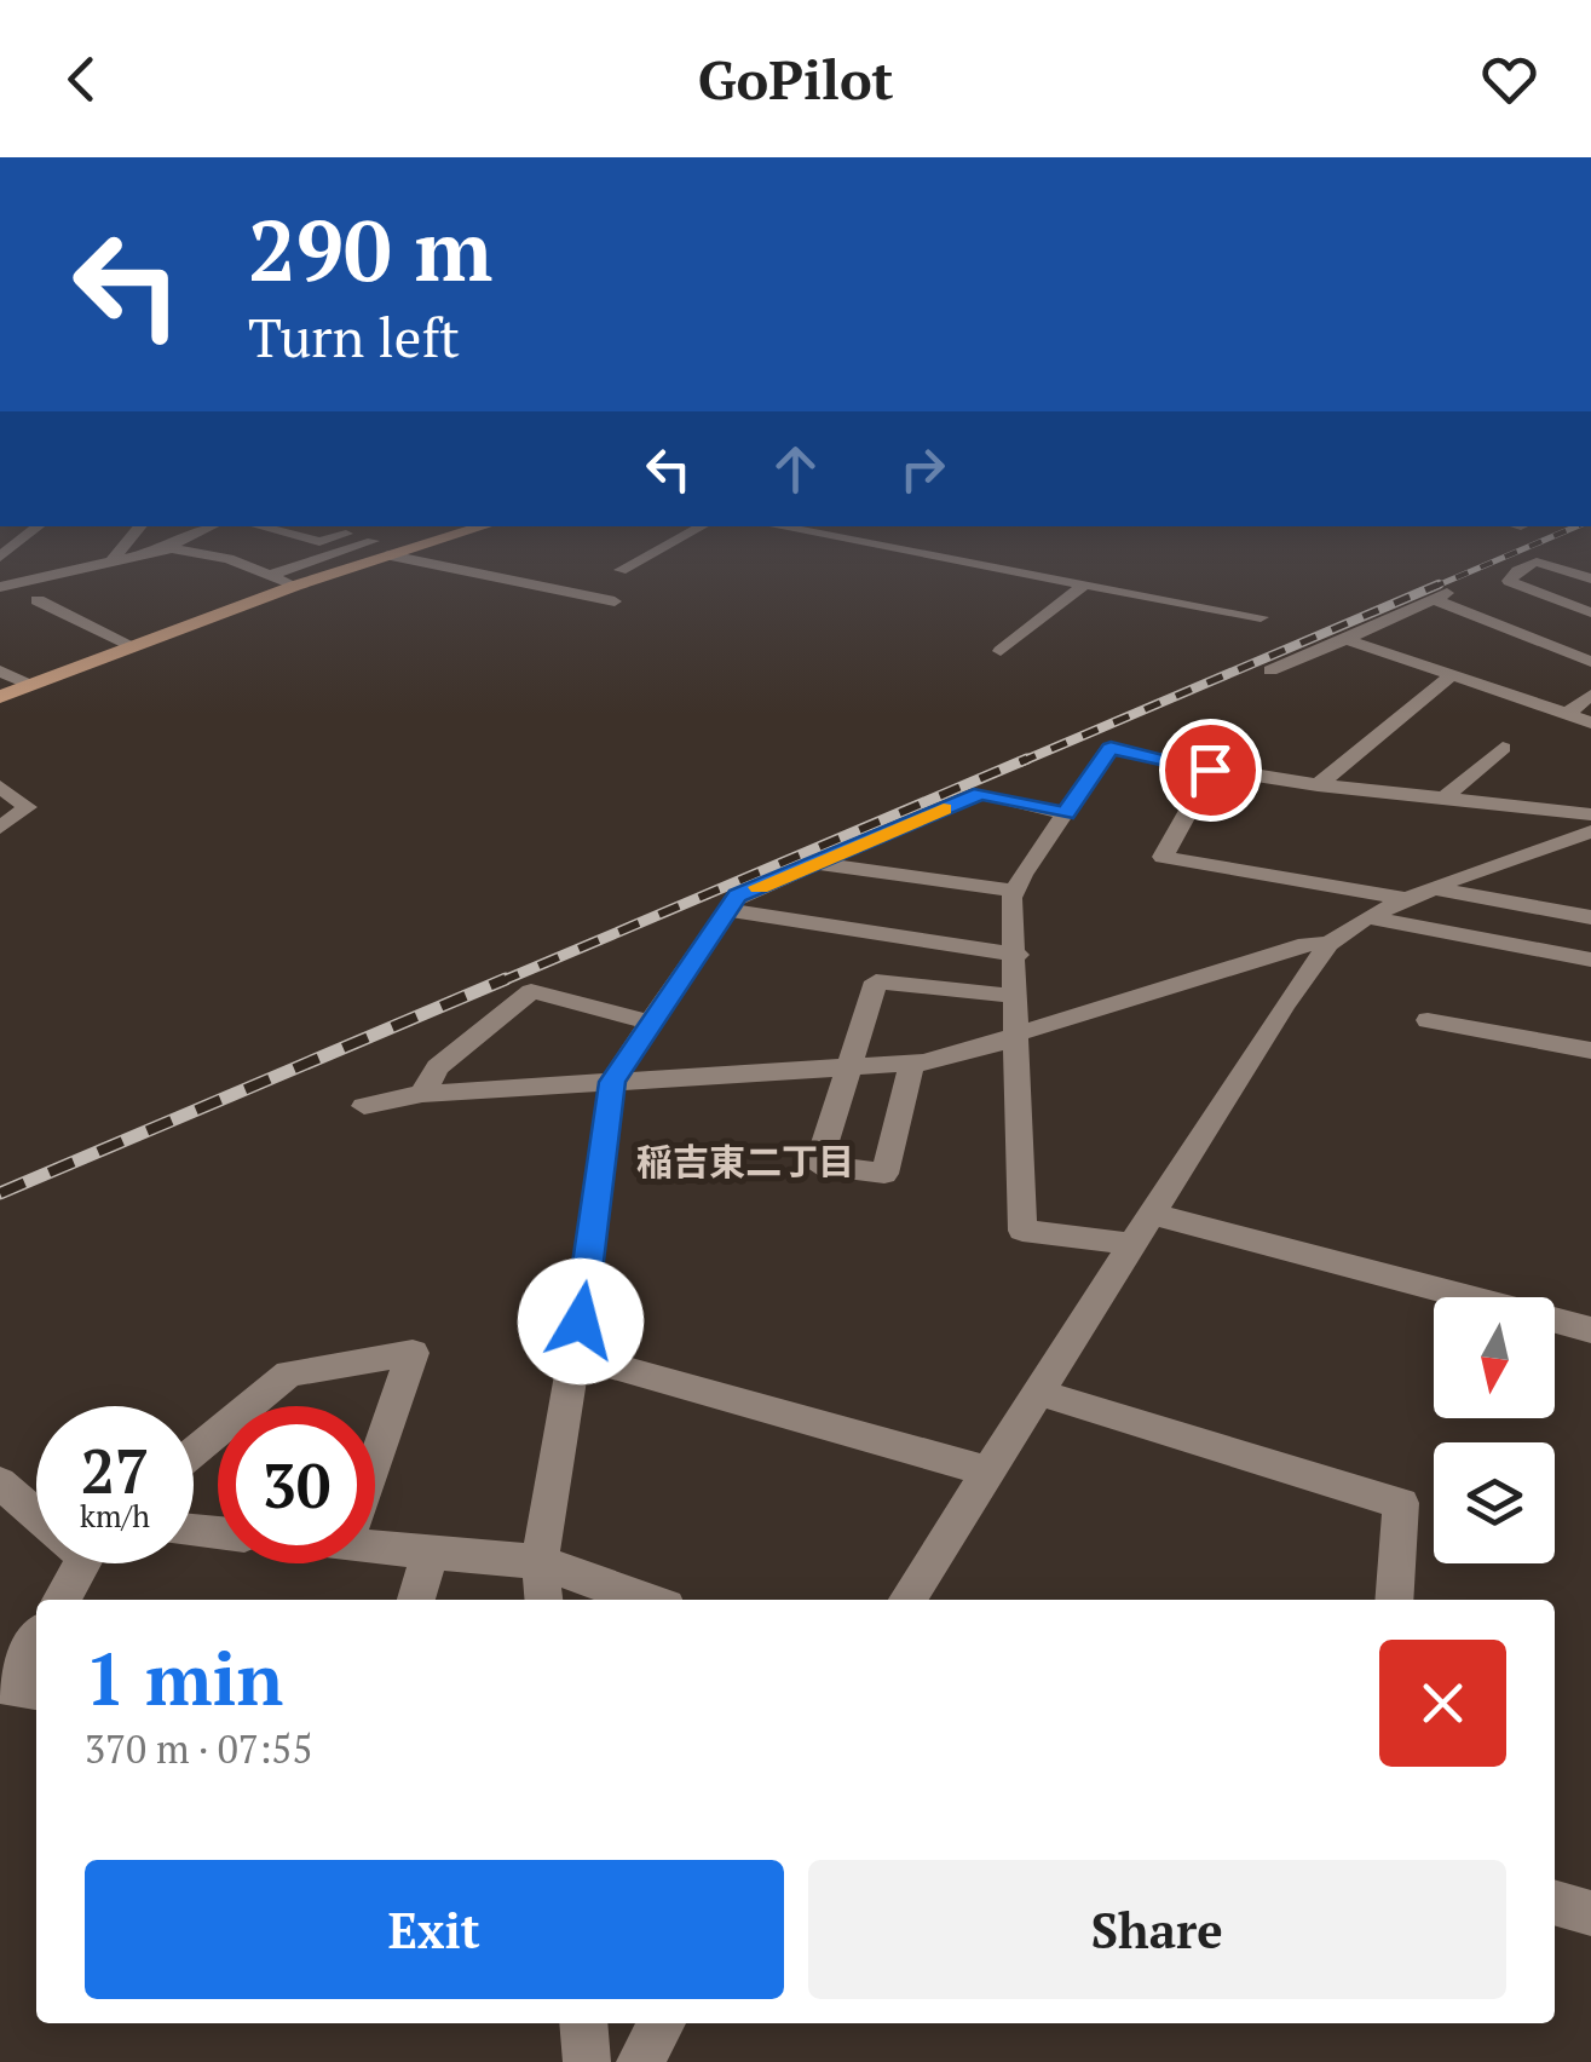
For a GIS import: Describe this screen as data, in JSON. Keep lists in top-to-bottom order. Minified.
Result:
{"districts":["稲吉東二丁目"],"north":"bottom","page":{"header":"GoPilot","turn":["290 m","Turn left"],"speed":"27 km/h","limit":"30","heading":["1 min","370 m · 07:55"],"buttons":["Exit","Share"]}}
